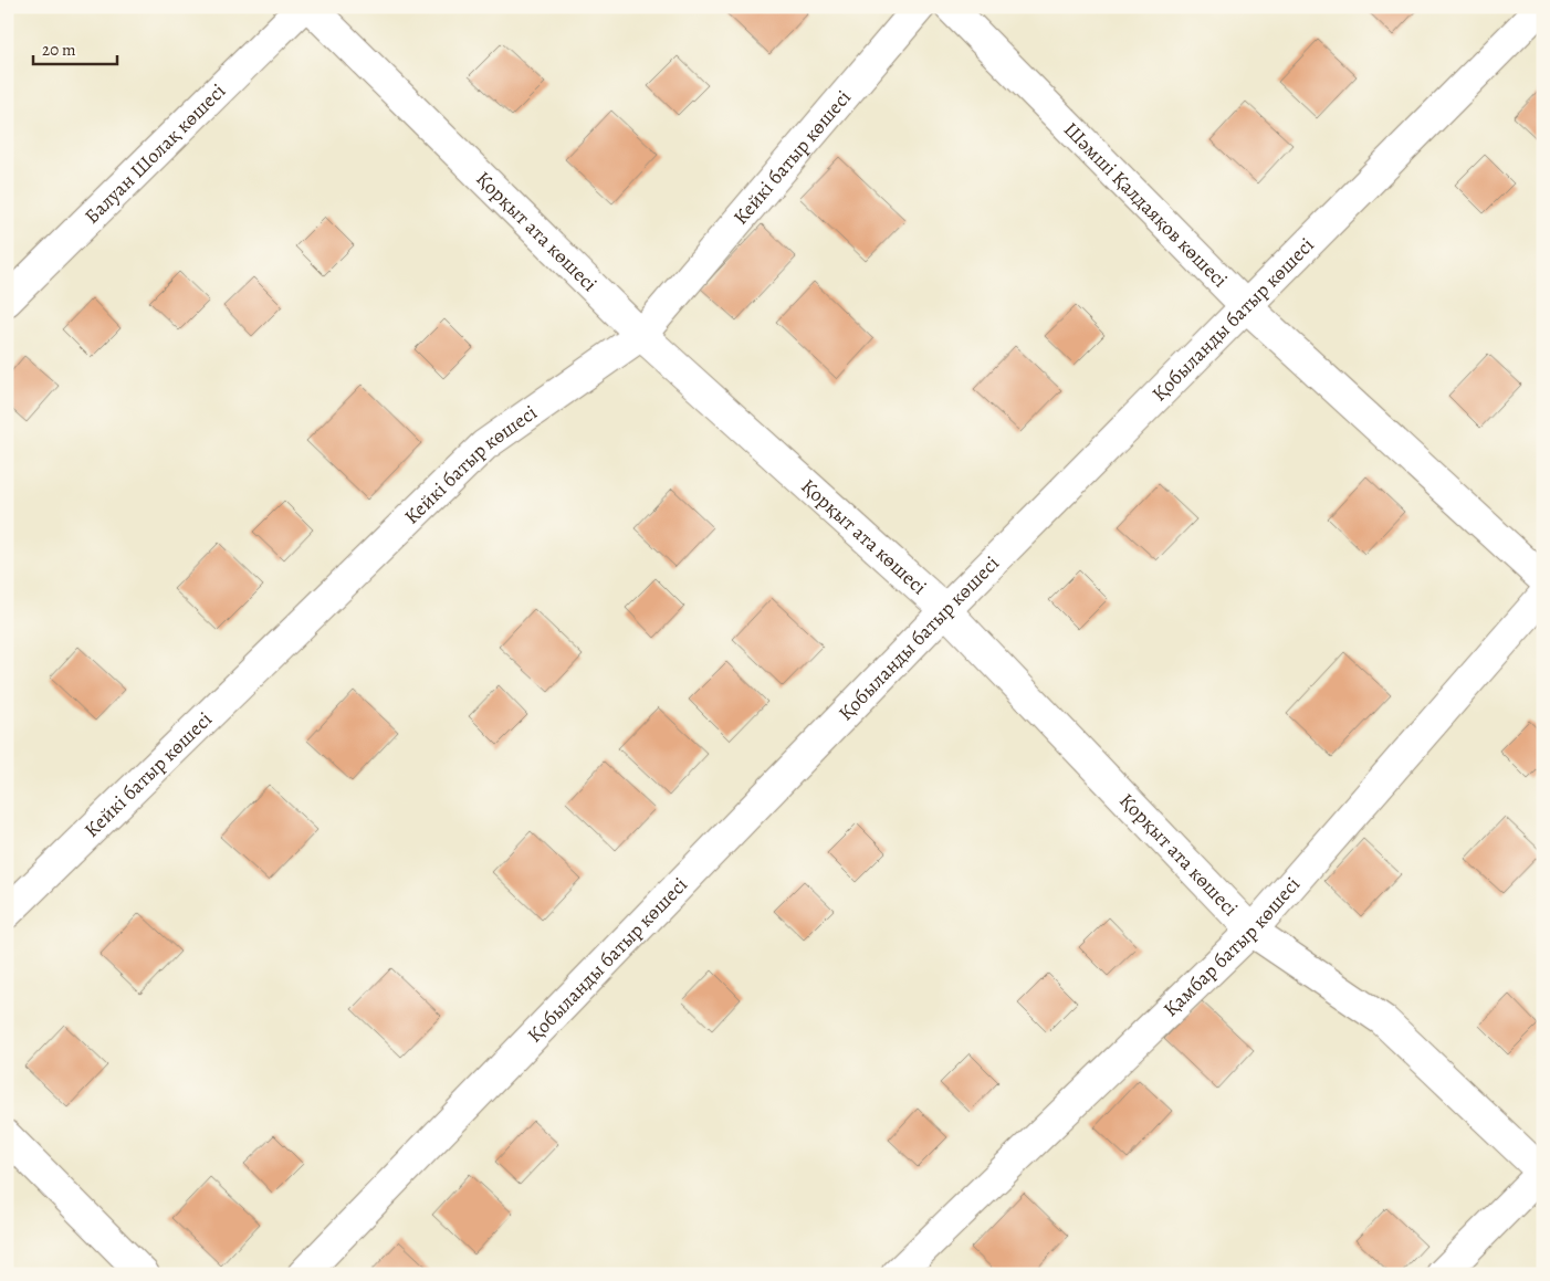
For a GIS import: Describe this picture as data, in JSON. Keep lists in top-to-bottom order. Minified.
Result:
{"streets":{"street":["Балуан Шолақ көшесі","Кейкі батыр көшесі","Шәмші Қалдаяқов көшесі","Қорқыт ата көшесі","Қобыланды батыр көшесі","Қамбар батыр көшесі"]},"crossings":[["Кейкі батыр көшесі","Қорқыт ата көшесі"],["Шәмші Қалдаяқов көшесі","Қобыланды батыр көшесі"],["Қорқыт ата көшесі","Қобыланды батыр көшесі"],["Қорқыт ата көшесі","Қамбар батыр көшесі"]],"scale_bar":"20 m"}
